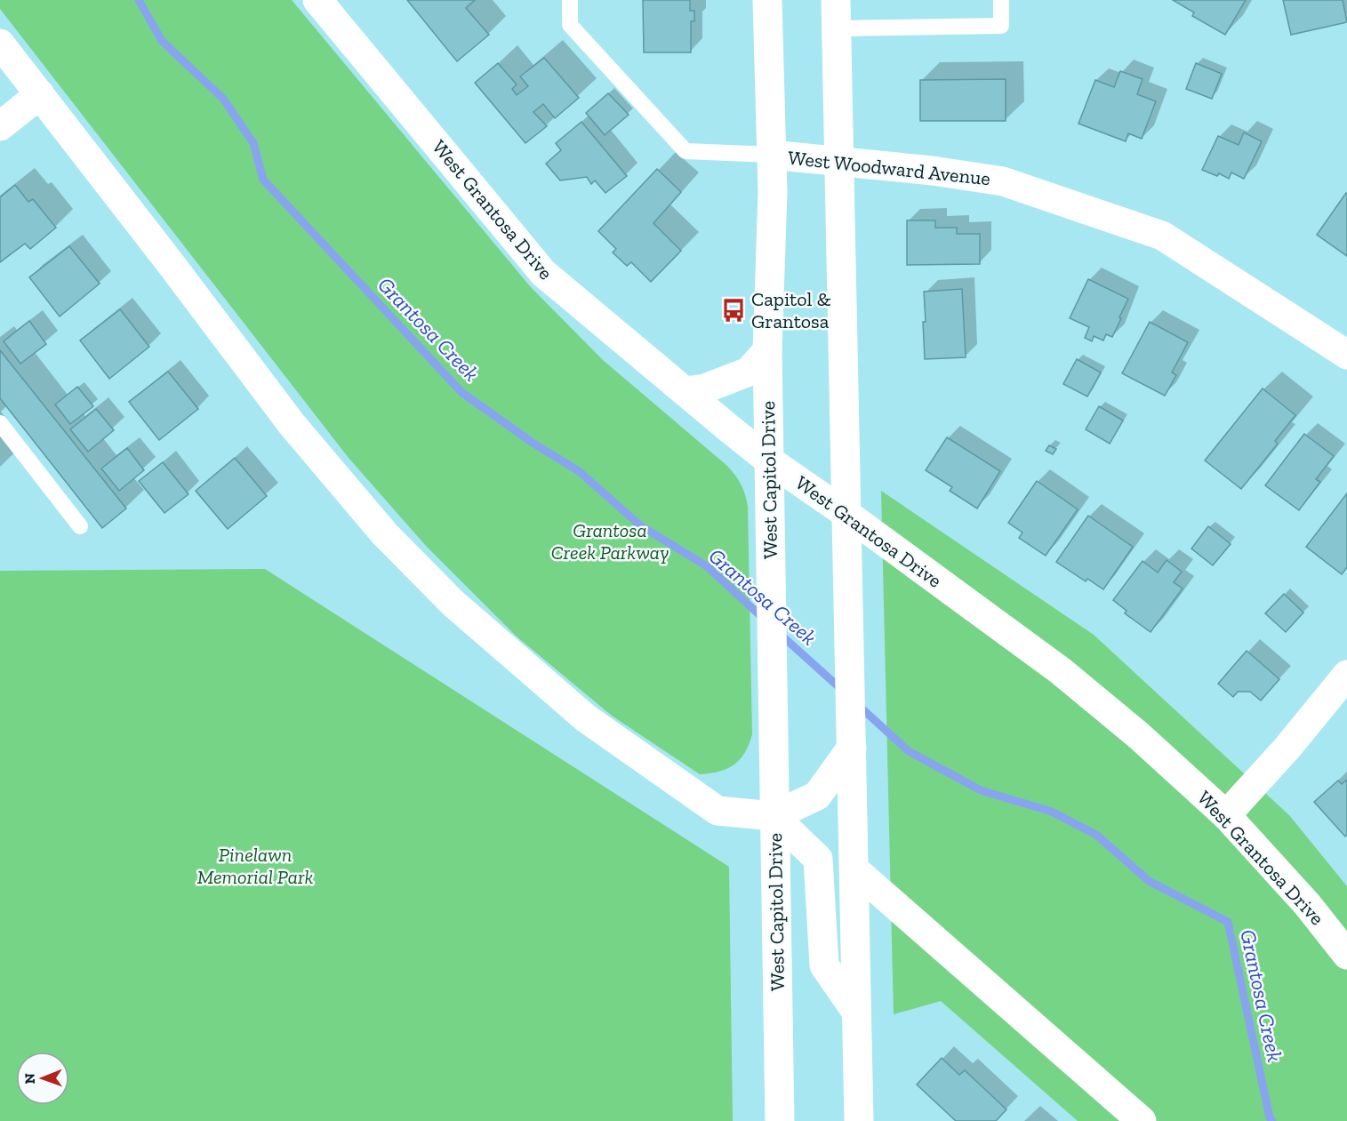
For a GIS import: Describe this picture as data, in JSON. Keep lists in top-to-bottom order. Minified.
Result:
{"streets":{"street":["West Woodward Avenue","West Grantosa Drive","West Capitol Drive"]},"crossings":[["West Woodward Avenue","West Capitol Drive"],["West Grantosa Drive","West Capitol Drive"]],"water":["Grantosa Creek"],"parks":["Grantosa Creek Parkway","Pinelawn Memorial Park"],"places":{"bus stop":["Capitol & Grantosa"]},"north":"left"}
